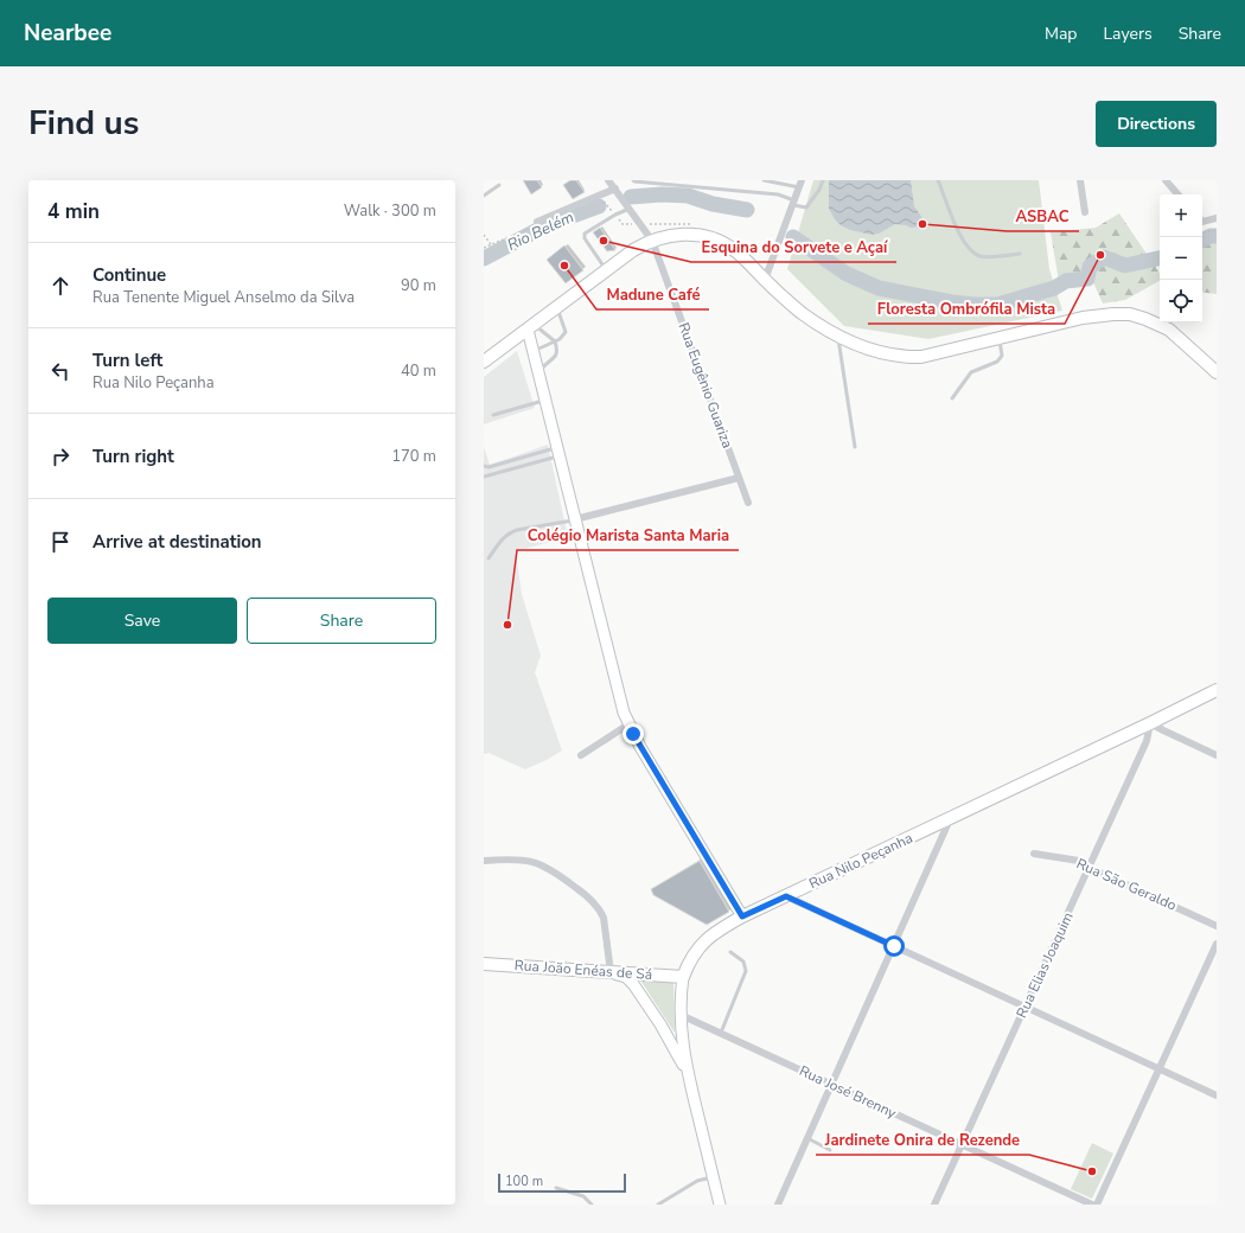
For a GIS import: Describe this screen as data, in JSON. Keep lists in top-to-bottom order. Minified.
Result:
{"streets":{"main road":["Rua Nilo Peçanha","Rua João Enéas de Sá"],"street":["Rua Eugênio Guariza","Rua São Geraldo","Rua Elias Joaquim","Rua José Brenny"]},"crossings":[["Rua Nilo Peçanha","Rua Elias Joaquim"],["Rua Nilo Peçanha","Rua João Enéas de Sá"],["Rua Nilo Peçanha","Rua José Brenny"],["Rua São Geraldo","Rua Elias Joaquim"],["Rua Elias Joaquim","Rua José Brenny"]],"water":["Rio Belém"],"places":["ASBAC","Esquina do Sorvete e Açaí","Floresta Ombrófila Mista","Madune Café","Colégio Marista Santa Maria","Jardinete Onira de Rezende"],"scale_bar":"100 m","page":{"header":"Nearbee","nav":["Map","Layers","Share"],"title":"Find us","buttons":["Directions",["Save","Share"]],"heading":["4 min","Walk · 300 m"],"map_buttons":["+","−"],"list":[["Continue","Rua Tenente Miguel Anselmo da Silva","90 m"],["Turn left","Rua Nilo Peçanha","40 m"],["Turn right","170 m"],"Arrive at destination"],"scale":"100 m"}}
